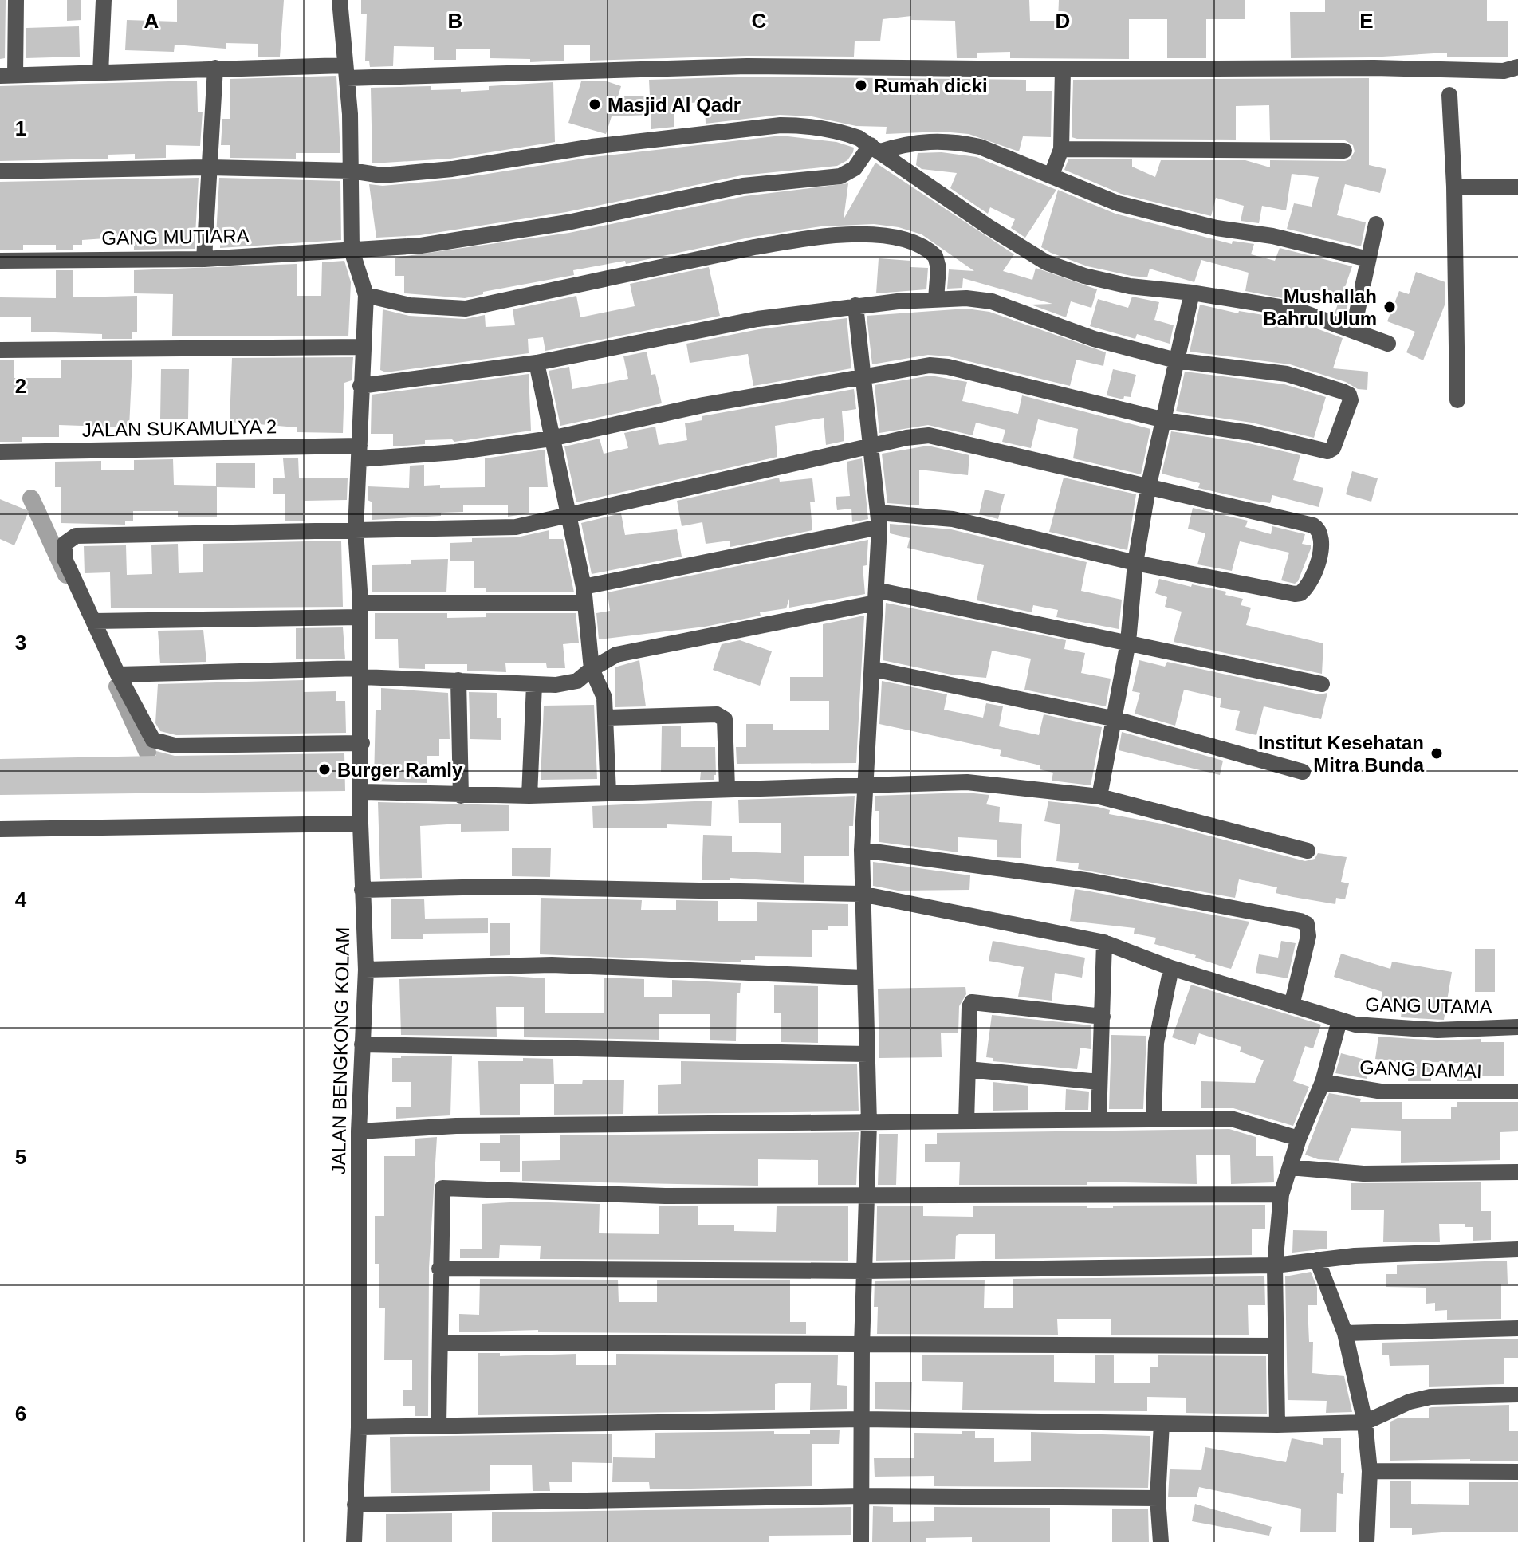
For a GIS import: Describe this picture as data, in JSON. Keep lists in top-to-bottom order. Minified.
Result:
{"streets":{"street":["GANG MUTIARA","JALAN SUKAMULYA 2","GANG UTAMA","JALAN BENGKONG KOLAM","GANG DAMAI"]},"crossings":[["JALAN SUKAMULYA 2","JALAN BENGKONG KOLAM"],["GANG UTAMA","JALAN BENGKONG KOLAM"]],"places":["Rumah dicki","Masjid Al Qadr","Mushallah Bahrul Ulum","Institut Kesehatan Mitra Bunda","Burger Ramly"],"grid":{"columns":["A","B","C","D","E"],"rows":["1","2","3","4","5","6"]}}
